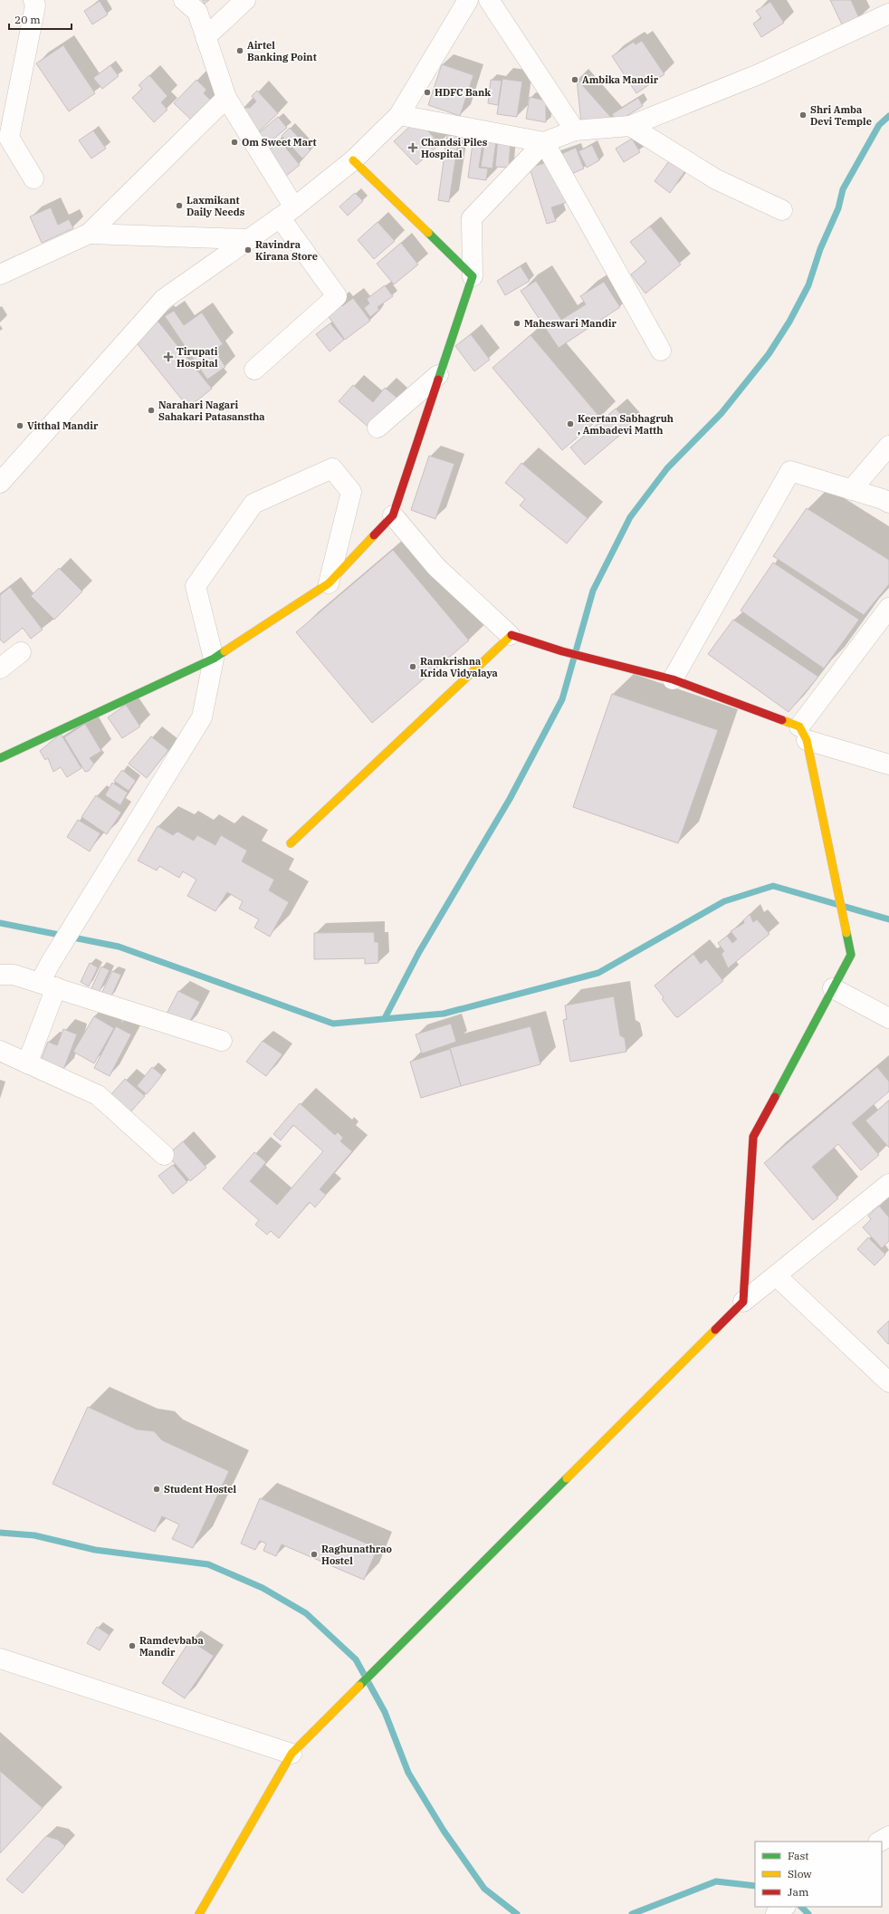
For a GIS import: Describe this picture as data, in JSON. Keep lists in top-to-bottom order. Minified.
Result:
{"places":{"other":["Airtel Banking Point","Ambika Mandir","HDFC Bank","Shri Amba Devi Temple","Om Sweet Mart","Laxmikant Daily Needs","Ravindra Kirana Store","Maheswari Mandir","Narahari Nagari Sahakari Patasanstha","Keertan Sabhagruh , Ambadevi Matth","Vitthal Mandir","Ramkrishna Krida Vidyalaya","Student Hostel","Raghunathrao Hostel","Ramdevbaba Mandir"],"health":["Chandsi Piles Hospital","Tirupati Hospital"]},"legend":["Fast","Slow","Jam"],"scale_bar":"20 m"}
